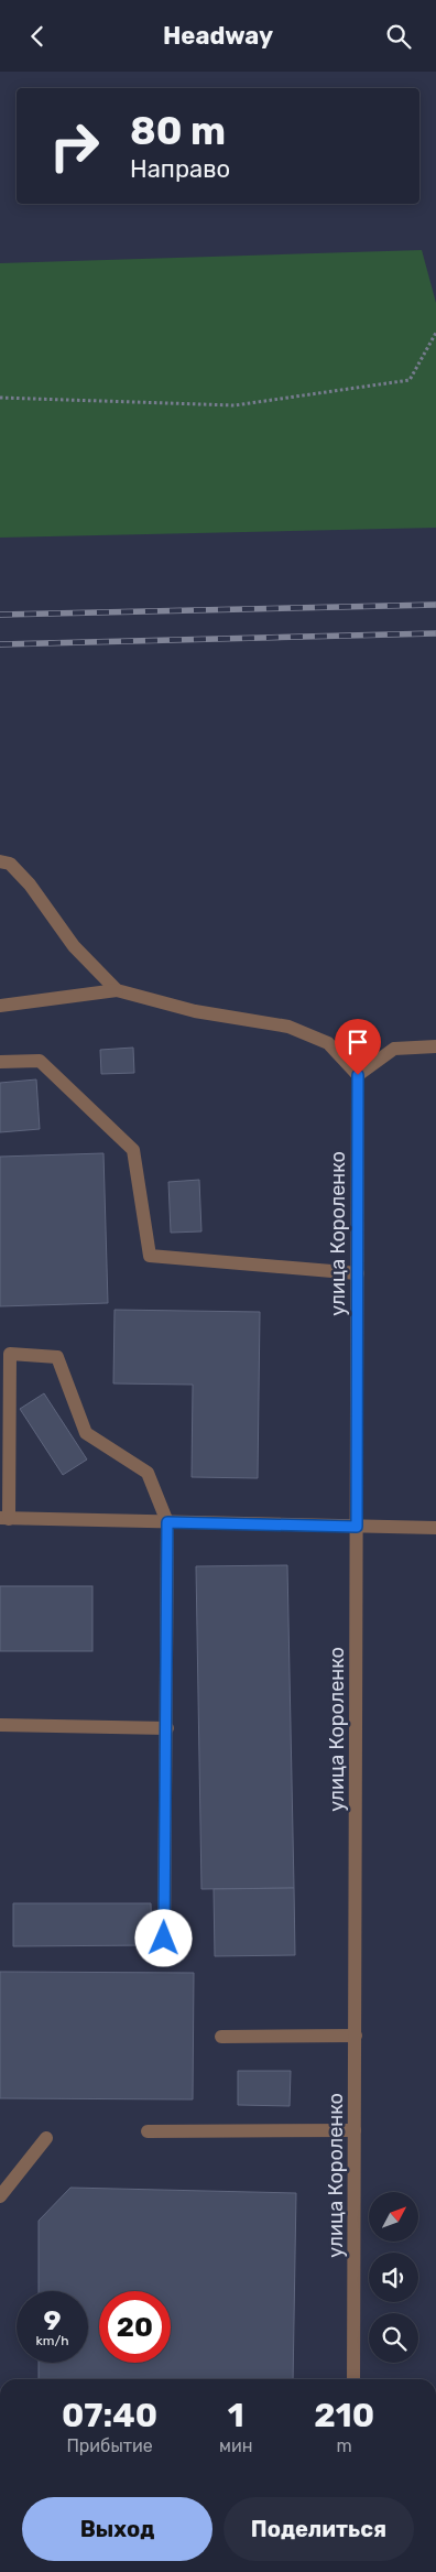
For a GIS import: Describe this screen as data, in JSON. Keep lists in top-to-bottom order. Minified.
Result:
{"streets":{"street":["улица Короленко"]},"north":"top right","page":{"header":"Headway","turn":["80 m","Направо"],"speed":"9 km/h","limit":"20","eta":["07:40","Прибытие","1","мин","210","m"],"buttons":["Выход","Поделиться"]}}
